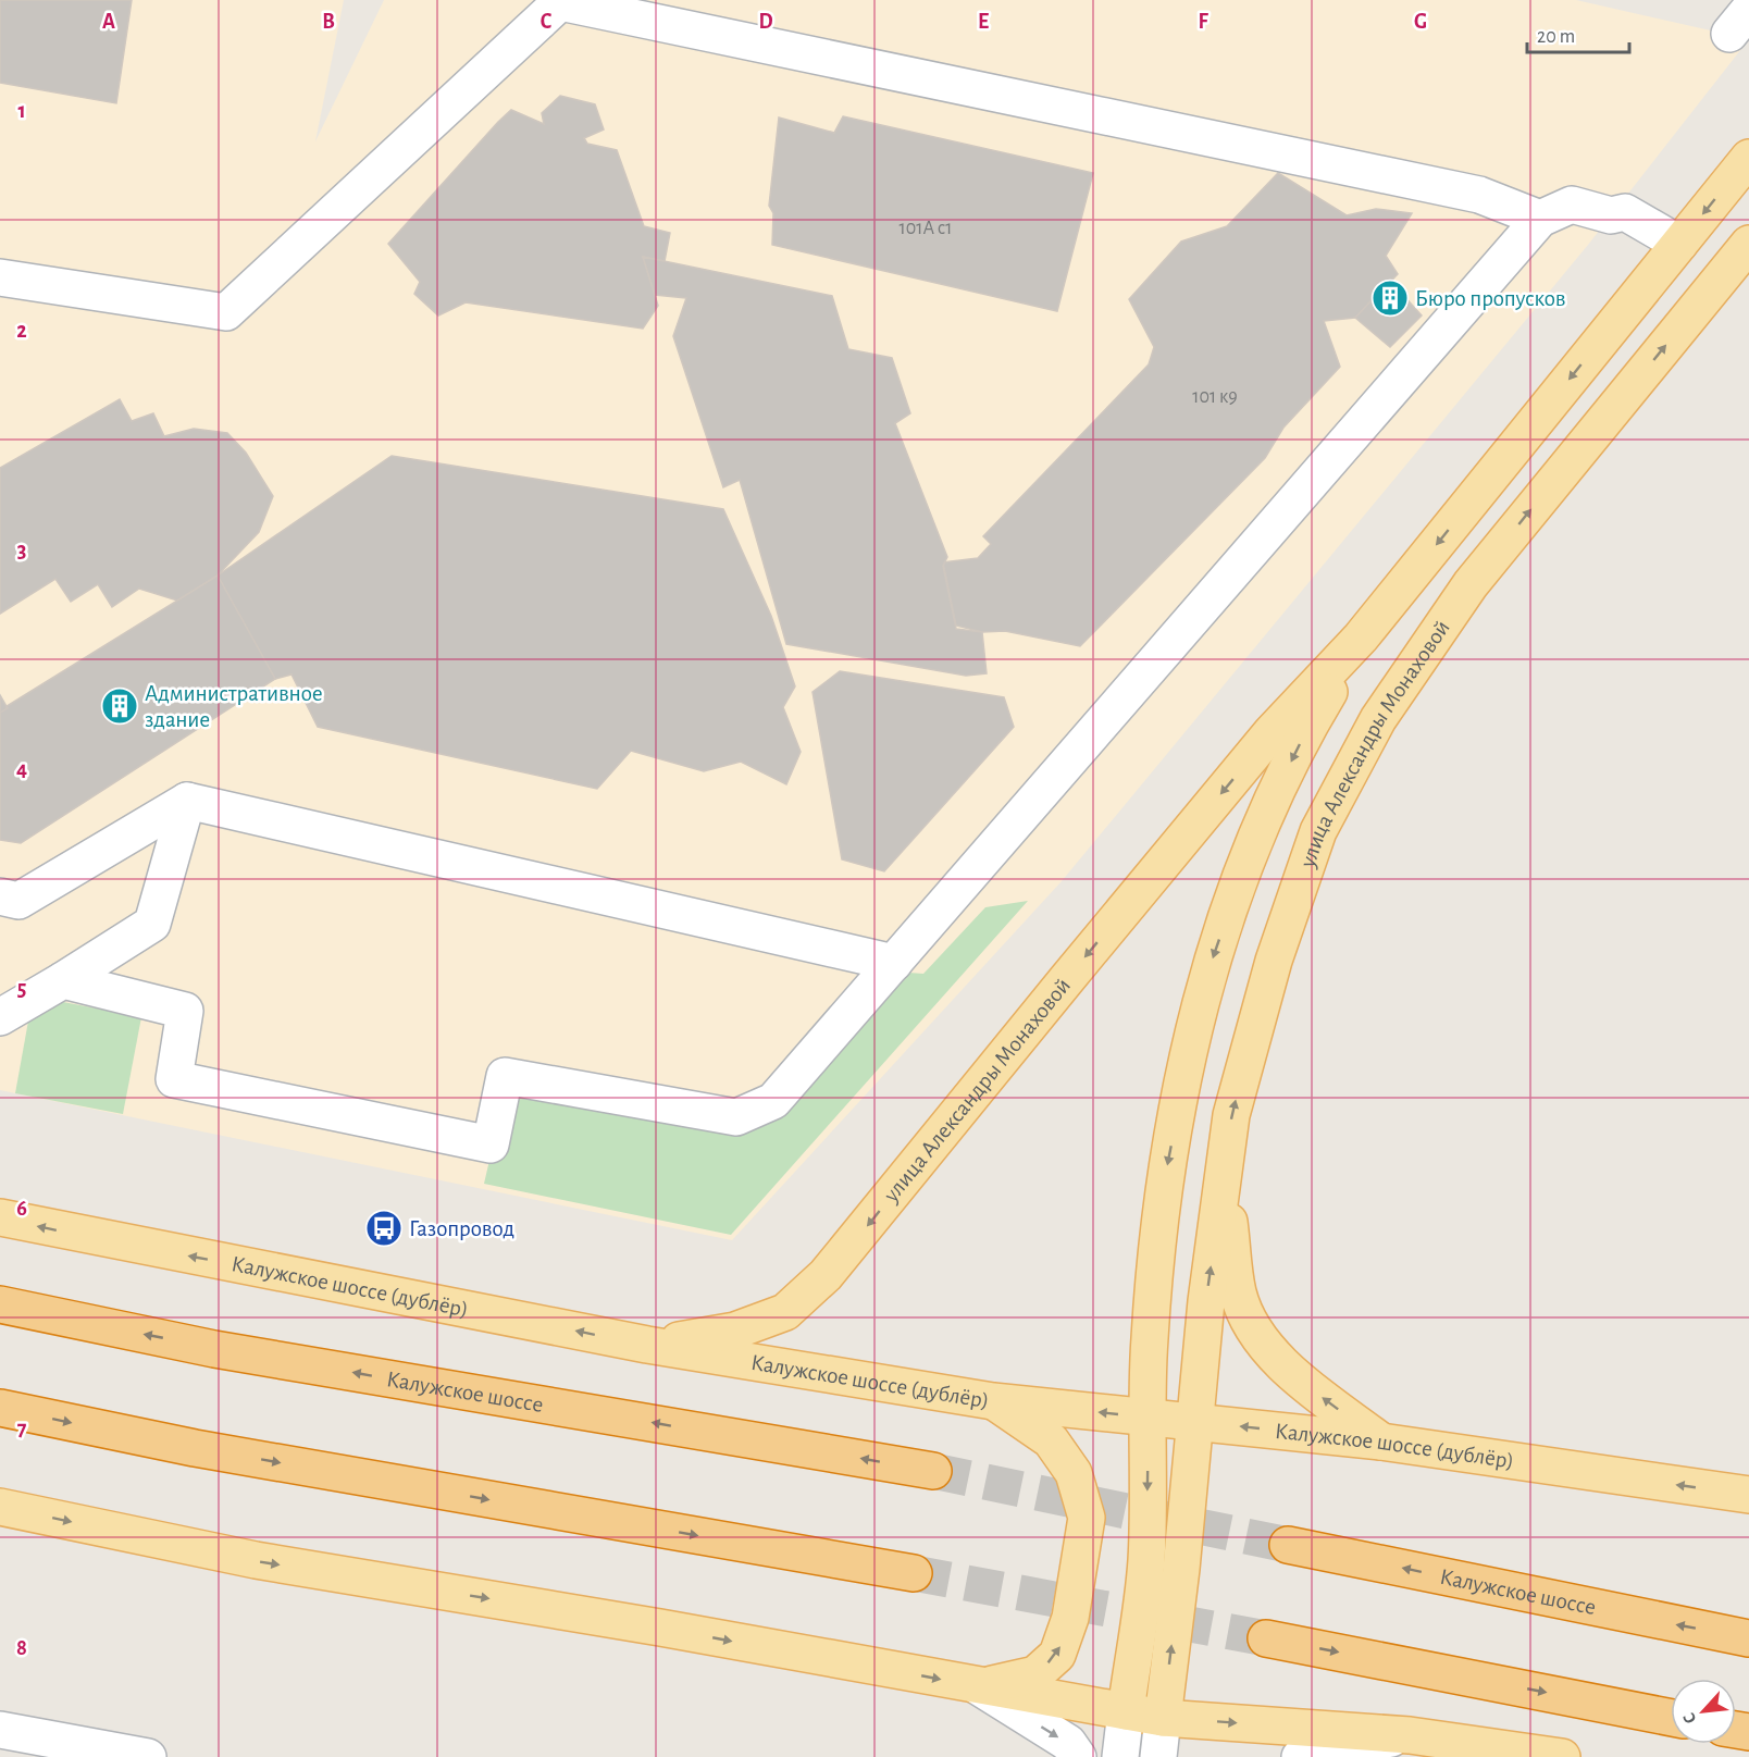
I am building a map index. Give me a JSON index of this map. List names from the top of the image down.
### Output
{
  "streets": {
    "highway": ["Калужское шоссе"],
    "main road": ["улица Александры Монаховой", "Калужское шоссе (дублёр)"]
  },
  "crossings": [
    ["улица Александры Монаховой", "Калужское шоссе (дублёр)"]
  ],
  "places": {
    "building": ["Бюро пропусков", "Административное здание"],
    "bus stop": ["Газопровод"]
  },
  "house_numbers": ["101А с1", "101 к9"],
  "scale_bar": "20 m",
  "north": "bottom left",
  "grid": {
    "columns": [
      "A",
      "B",
      "C",
      "D",
      "E",
      "F",
      "G"
    ],
    "rows": [
      "1",
      "2",
      "3",
      "4",
      "5",
      "6",
      "7",
      "8"
    ]
  }
}
